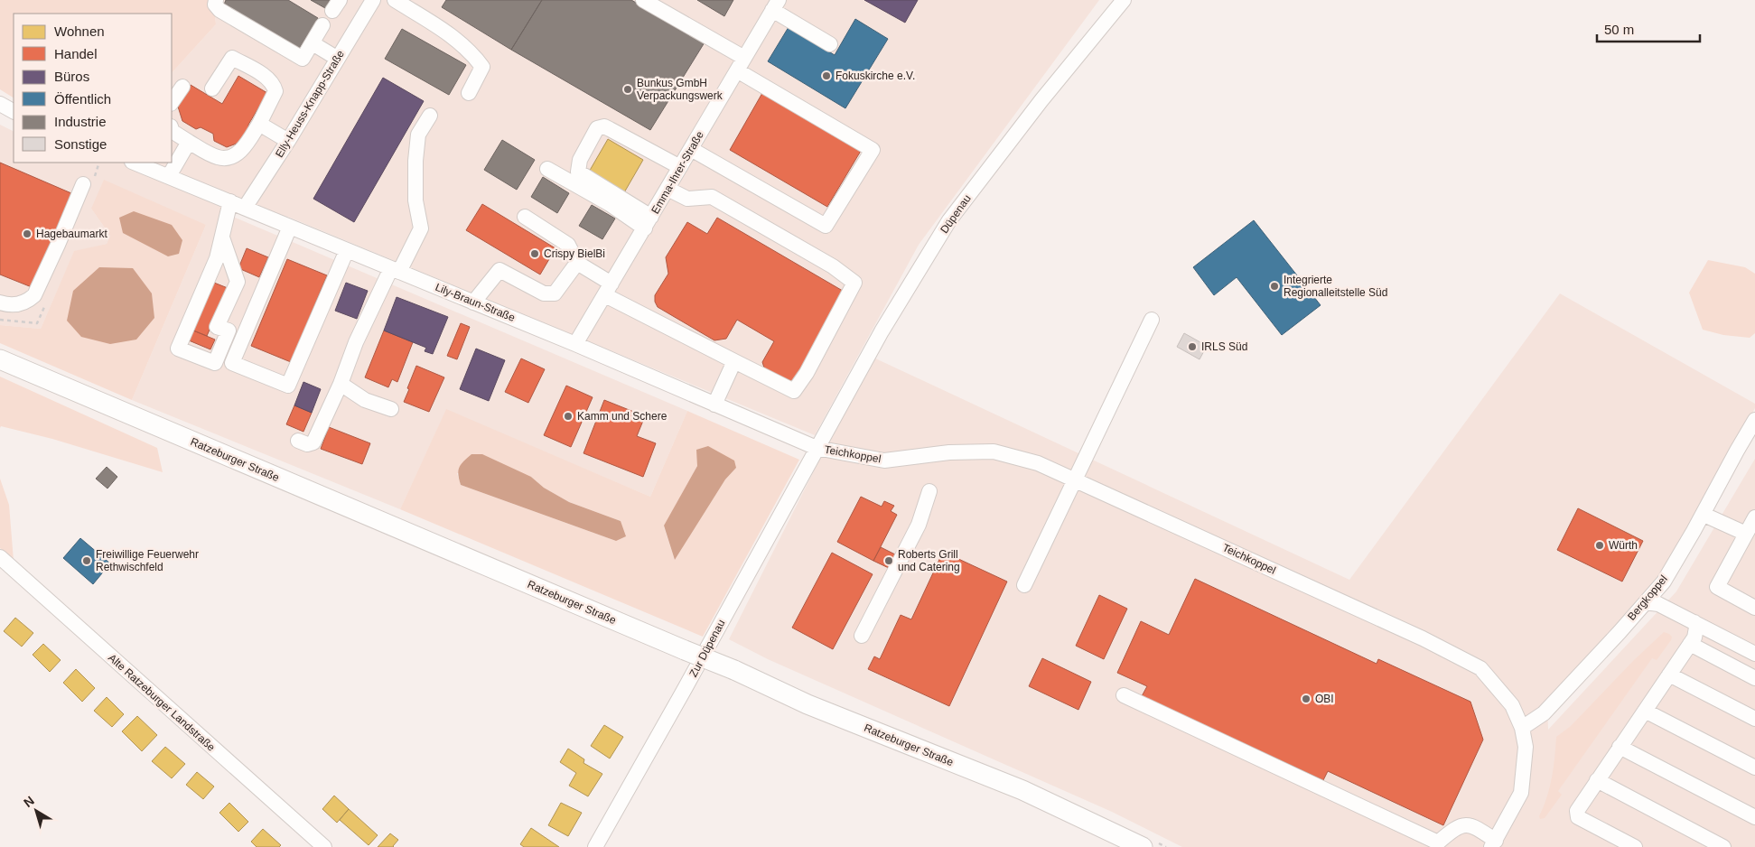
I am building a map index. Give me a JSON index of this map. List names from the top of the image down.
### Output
{
  "streets": {
    "main road": ["Ratzeburger Straße"],
    "street": [
      "Elly-Heuss-Knapp-Straße",
      "Emma-Ihrer-Straße",
      "Düpenau",
      "Lily-Braun-Straße",
      "Teichkoppel",
      "Bergkoppel",
      "Zur Düpenau",
      "Alte Ratzeburger Landstraße"
    ]
  },
  "crossings": [
    ["Elly-Heuss-Knapp-Straße", "Lily-Braun-Straße"],
    ["Emma-Ihrer-Straße", "Lily-Braun-Straße"],
    ["Düpenau", "Lily-Braun-Straße"],
    ["Düpenau", "Teichkoppel"],
    ["Düpenau", "Zur Düpenau"],
    ["Lily-Braun-Straße", "Teichkoppel"],
    ["Lily-Braun-Straße", "Zur Düpenau"],
    ["Teichkoppel", "Bergkoppel"],
    ["Teichkoppel", "Zur Düpenau"]
  ],
  "places": [
    "Fokuskirche e.V.",
    "Bunkus GmbH Verpackungswerk",
    "Hagebaumarkt",
    "Crispy BielBi",
    "Integrierte Regionalleitstelle Süd",
    "IRLS Süd",
    "Kamm und Schere",
    "Würth",
    "Freiwillige Feuerwehr Rethwischfeld",
    "Roberts Grill und Catering",
    "OBI"
  ],
  "legend": [
    "Wohnen",
    "Handel",
    "Büros",
    "Öffentlich",
    "Industrie",
    "Sonstige"
  ],
  "scale_bar": "50 m",
  "north": "top left"
}
